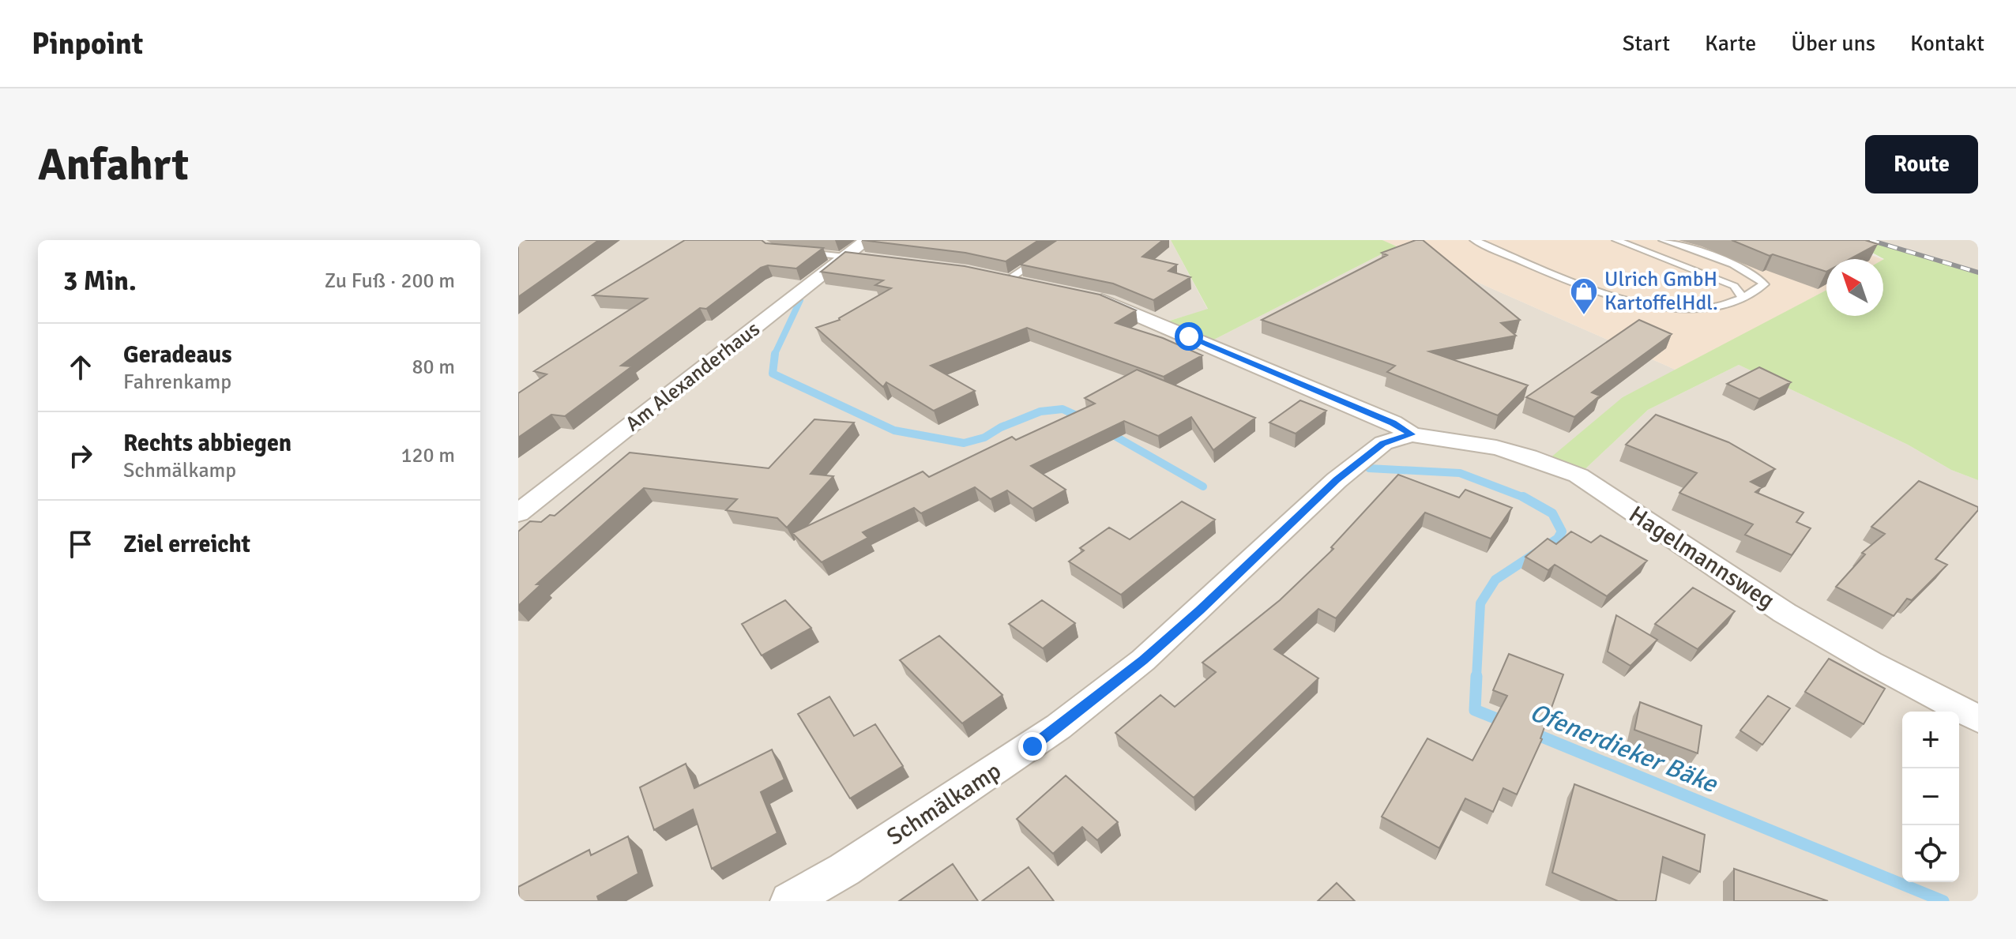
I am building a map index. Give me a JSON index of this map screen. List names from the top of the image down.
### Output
{
  "streets": {
    "street": ["Am Alexanderhaus", "Hagelmannsweg", "Schmälkamp"]
  },
  "crossings": [
    ["Hagelmannsweg", "Schmälkamp"]
  ],
  "water": ["Ofenerdieker Bäke"],
  "places": {
    "shop": ["Ulrich GmbH KartoffelHdl."]
  },
  "north": "top left",
  "page": {
    "header": "Pinpoint",
    "nav": [
      "Start",
      "Karte",
      "Über uns",
      "Kontakt"
    ],
    "buttons": "Route",
    "title": "Anfahrt",
    "heading": ["3 Min.", "Zu Fuß · 200 m"],
    "list": [
      ["Geradeaus", "Fahrenkamp", "80 m"],
      ["Rechts abbiegen", "Schmälkamp", "120 m"],
      "Ziel erreicht"
    ],
    "map_buttons": ["+", "−"]
  }
}
